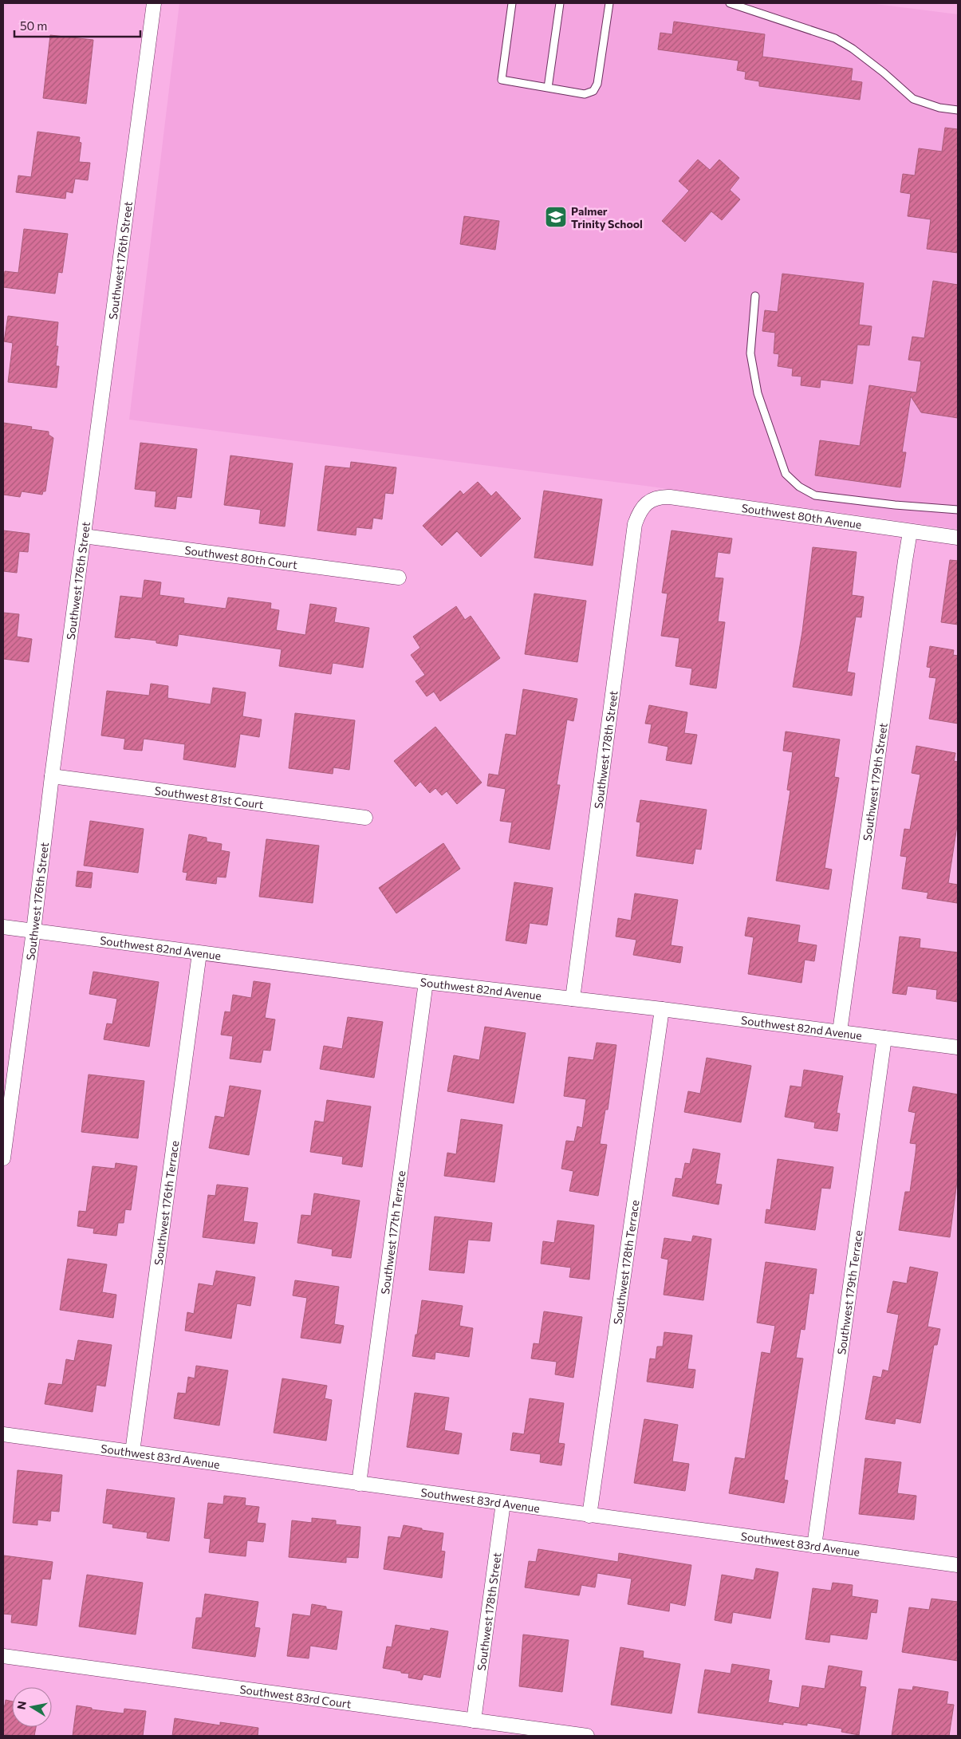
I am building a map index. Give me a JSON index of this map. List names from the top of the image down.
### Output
{
  "streets": {
    "street": [
      "Southwest 176th Street",
      "Southwest 80th Avenue",
      "Southwest 80th Court",
      "Southwest 178th Street",
      "Southwest 179th Street",
      "Southwest 81st Court",
      "Southwest 82nd Avenue",
      "Southwest 176th Terrace",
      "Southwest 177th Terrace",
      "Southwest 178th Terrace",
      "Southwest 179th Terrace",
      "Southwest 83rd Avenue",
      "Southwest 83rd Court"
    ]
  },
  "crossings": [
    ["Southwest 176th Street", "Southwest 80th Court"],
    ["Southwest 176th Street", "Southwest 81st Court"],
    ["Southwest 176th Street", "Southwest 82nd Avenue"],
    ["Southwest 80th Avenue", "Southwest 178th Street"],
    ["Southwest 80th Avenue", "Southwest 179th Street"],
    ["Southwest 178th Street", "Southwest 82nd Avenue"],
    ["Southwest 178th Street", "Southwest 83rd Avenue"],
    ["Southwest 178th Street", "Southwest 83rd Court"],
    ["Southwest 179th Street", "Southwest 82nd Avenue"],
    ["Southwest 82nd Avenue", "Southwest 176th Terrace"],
    ["Southwest 82nd Avenue", "Southwest 177th Terrace"],
    ["Southwest 82nd Avenue", "Southwest 178th Terrace"],
    ["Southwest 82nd Avenue", "Southwest 179th Terrace"],
    ["Southwest 176th Terrace", "Southwest 83rd Avenue"],
    ["Southwest 177th Terrace", "Southwest 83rd Avenue"],
    ["Southwest 178th Terrace", "Southwest 83rd Avenue"],
    ["Southwest 179th Terrace", "Southwest 83rd Avenue"]
  ],
  "places": {
    "school or university": ["Palmer Trinity School"]
  },
  "scale_bar": "50 m",
  "north": "left"
}
